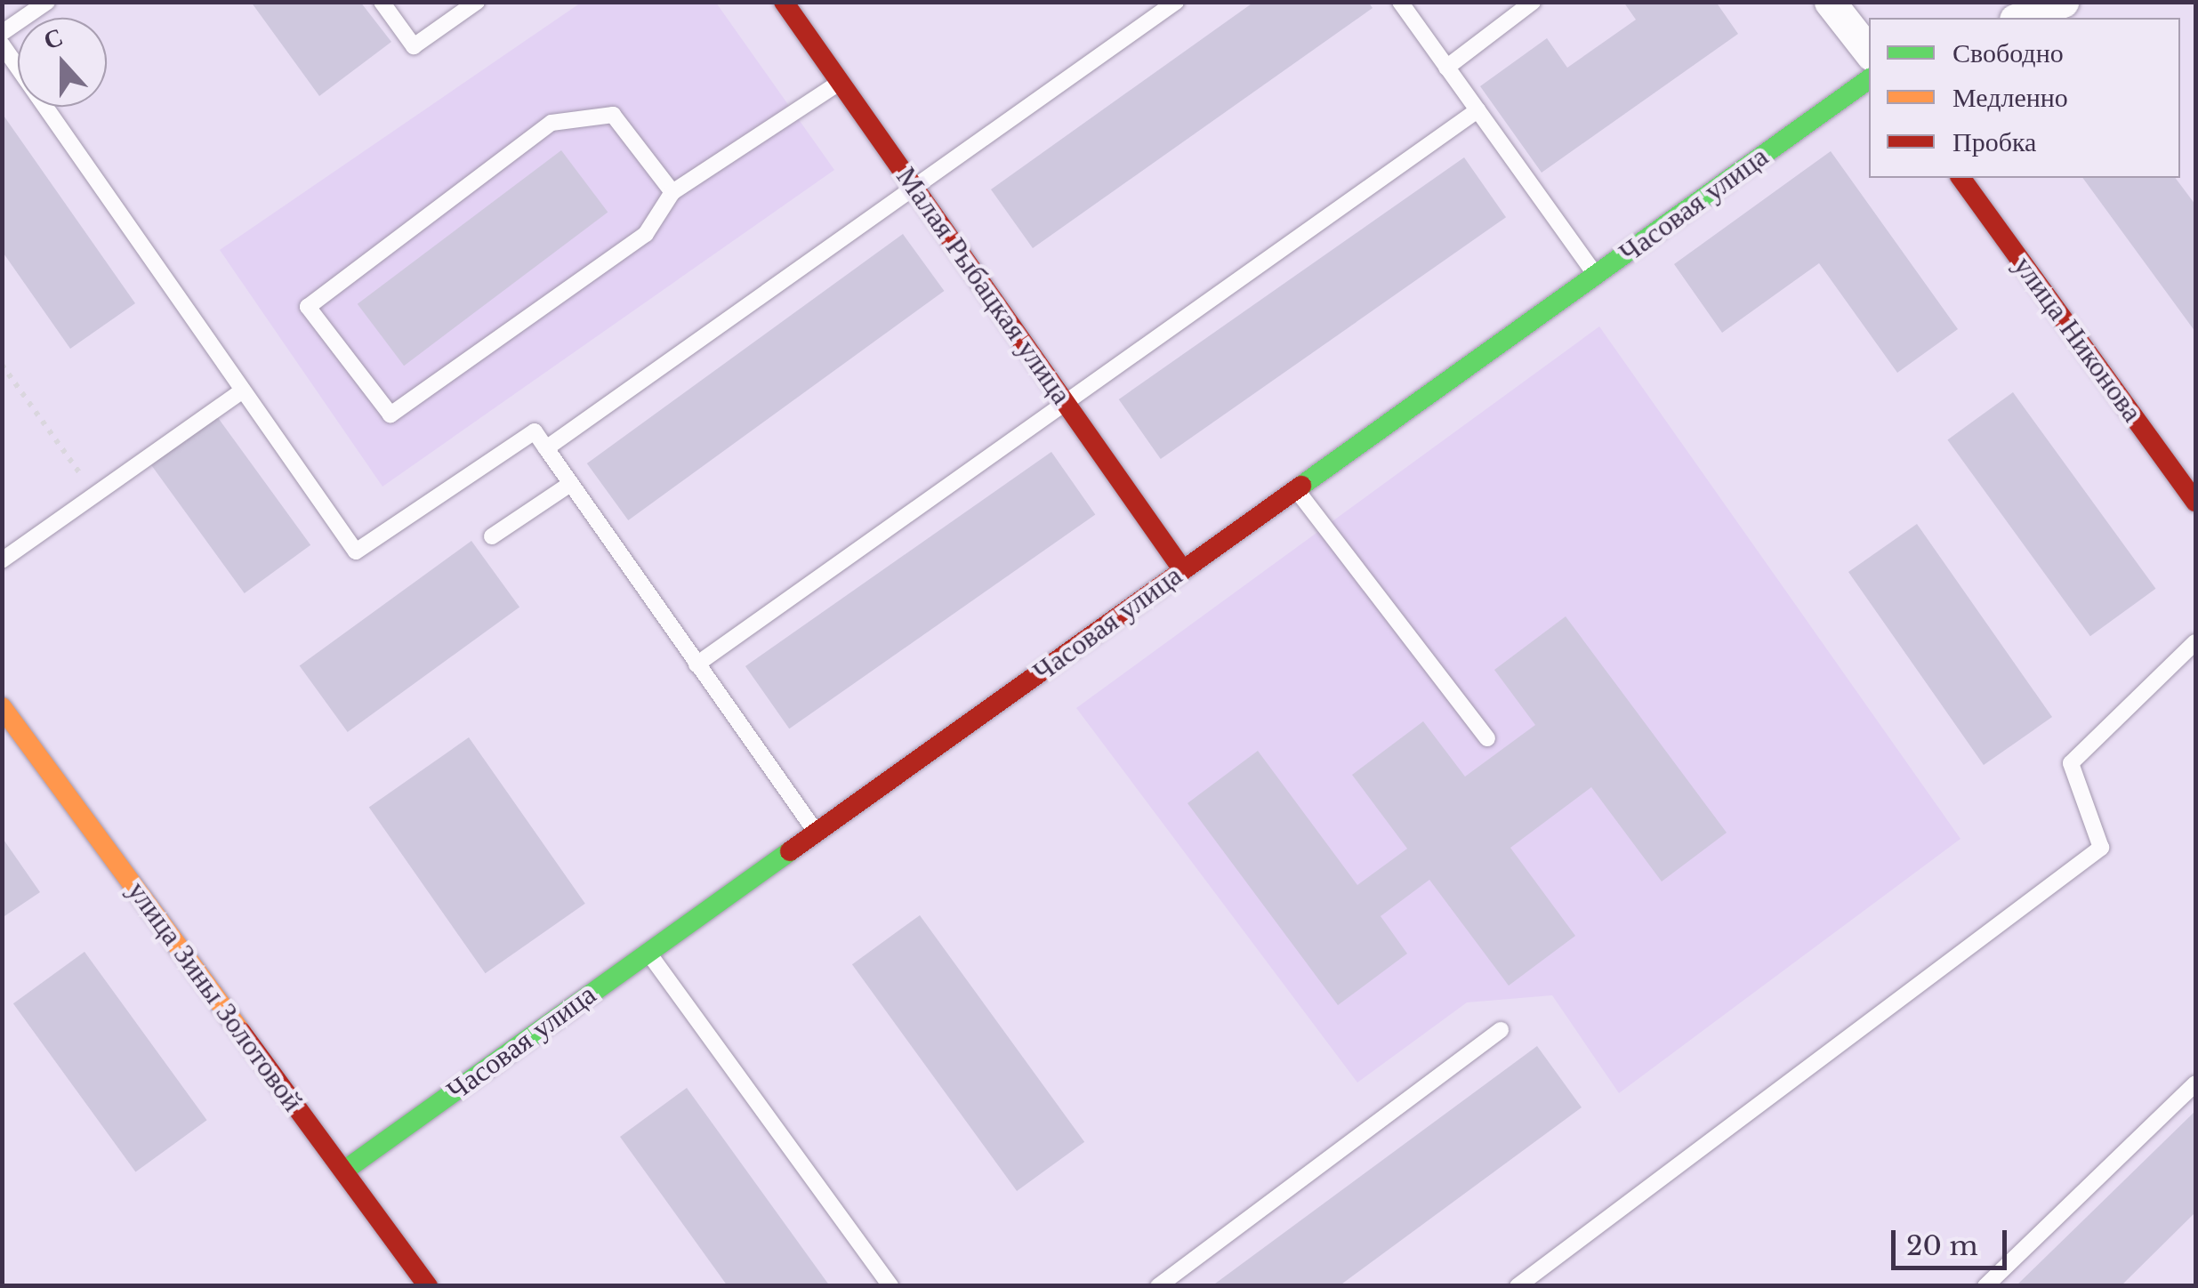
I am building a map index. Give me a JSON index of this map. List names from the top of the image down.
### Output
{
  "streets": {
    "street": [
      "Часовая улица",
      "Малая Рыбацкая улица",
      "улица Никонова",
      "улица Зины Золотовой"
    ]
  },
  "crossings": [
    ["Часовая улица", "Малая Рыбацкая улица"],
    ["Часовая улица", "улица Зины Золотовой"]
  ],
  "legend": ["Свободно", "Медленно", "Пробка"],
  "scale_bar": "20 m",
  "north": "top"
}
